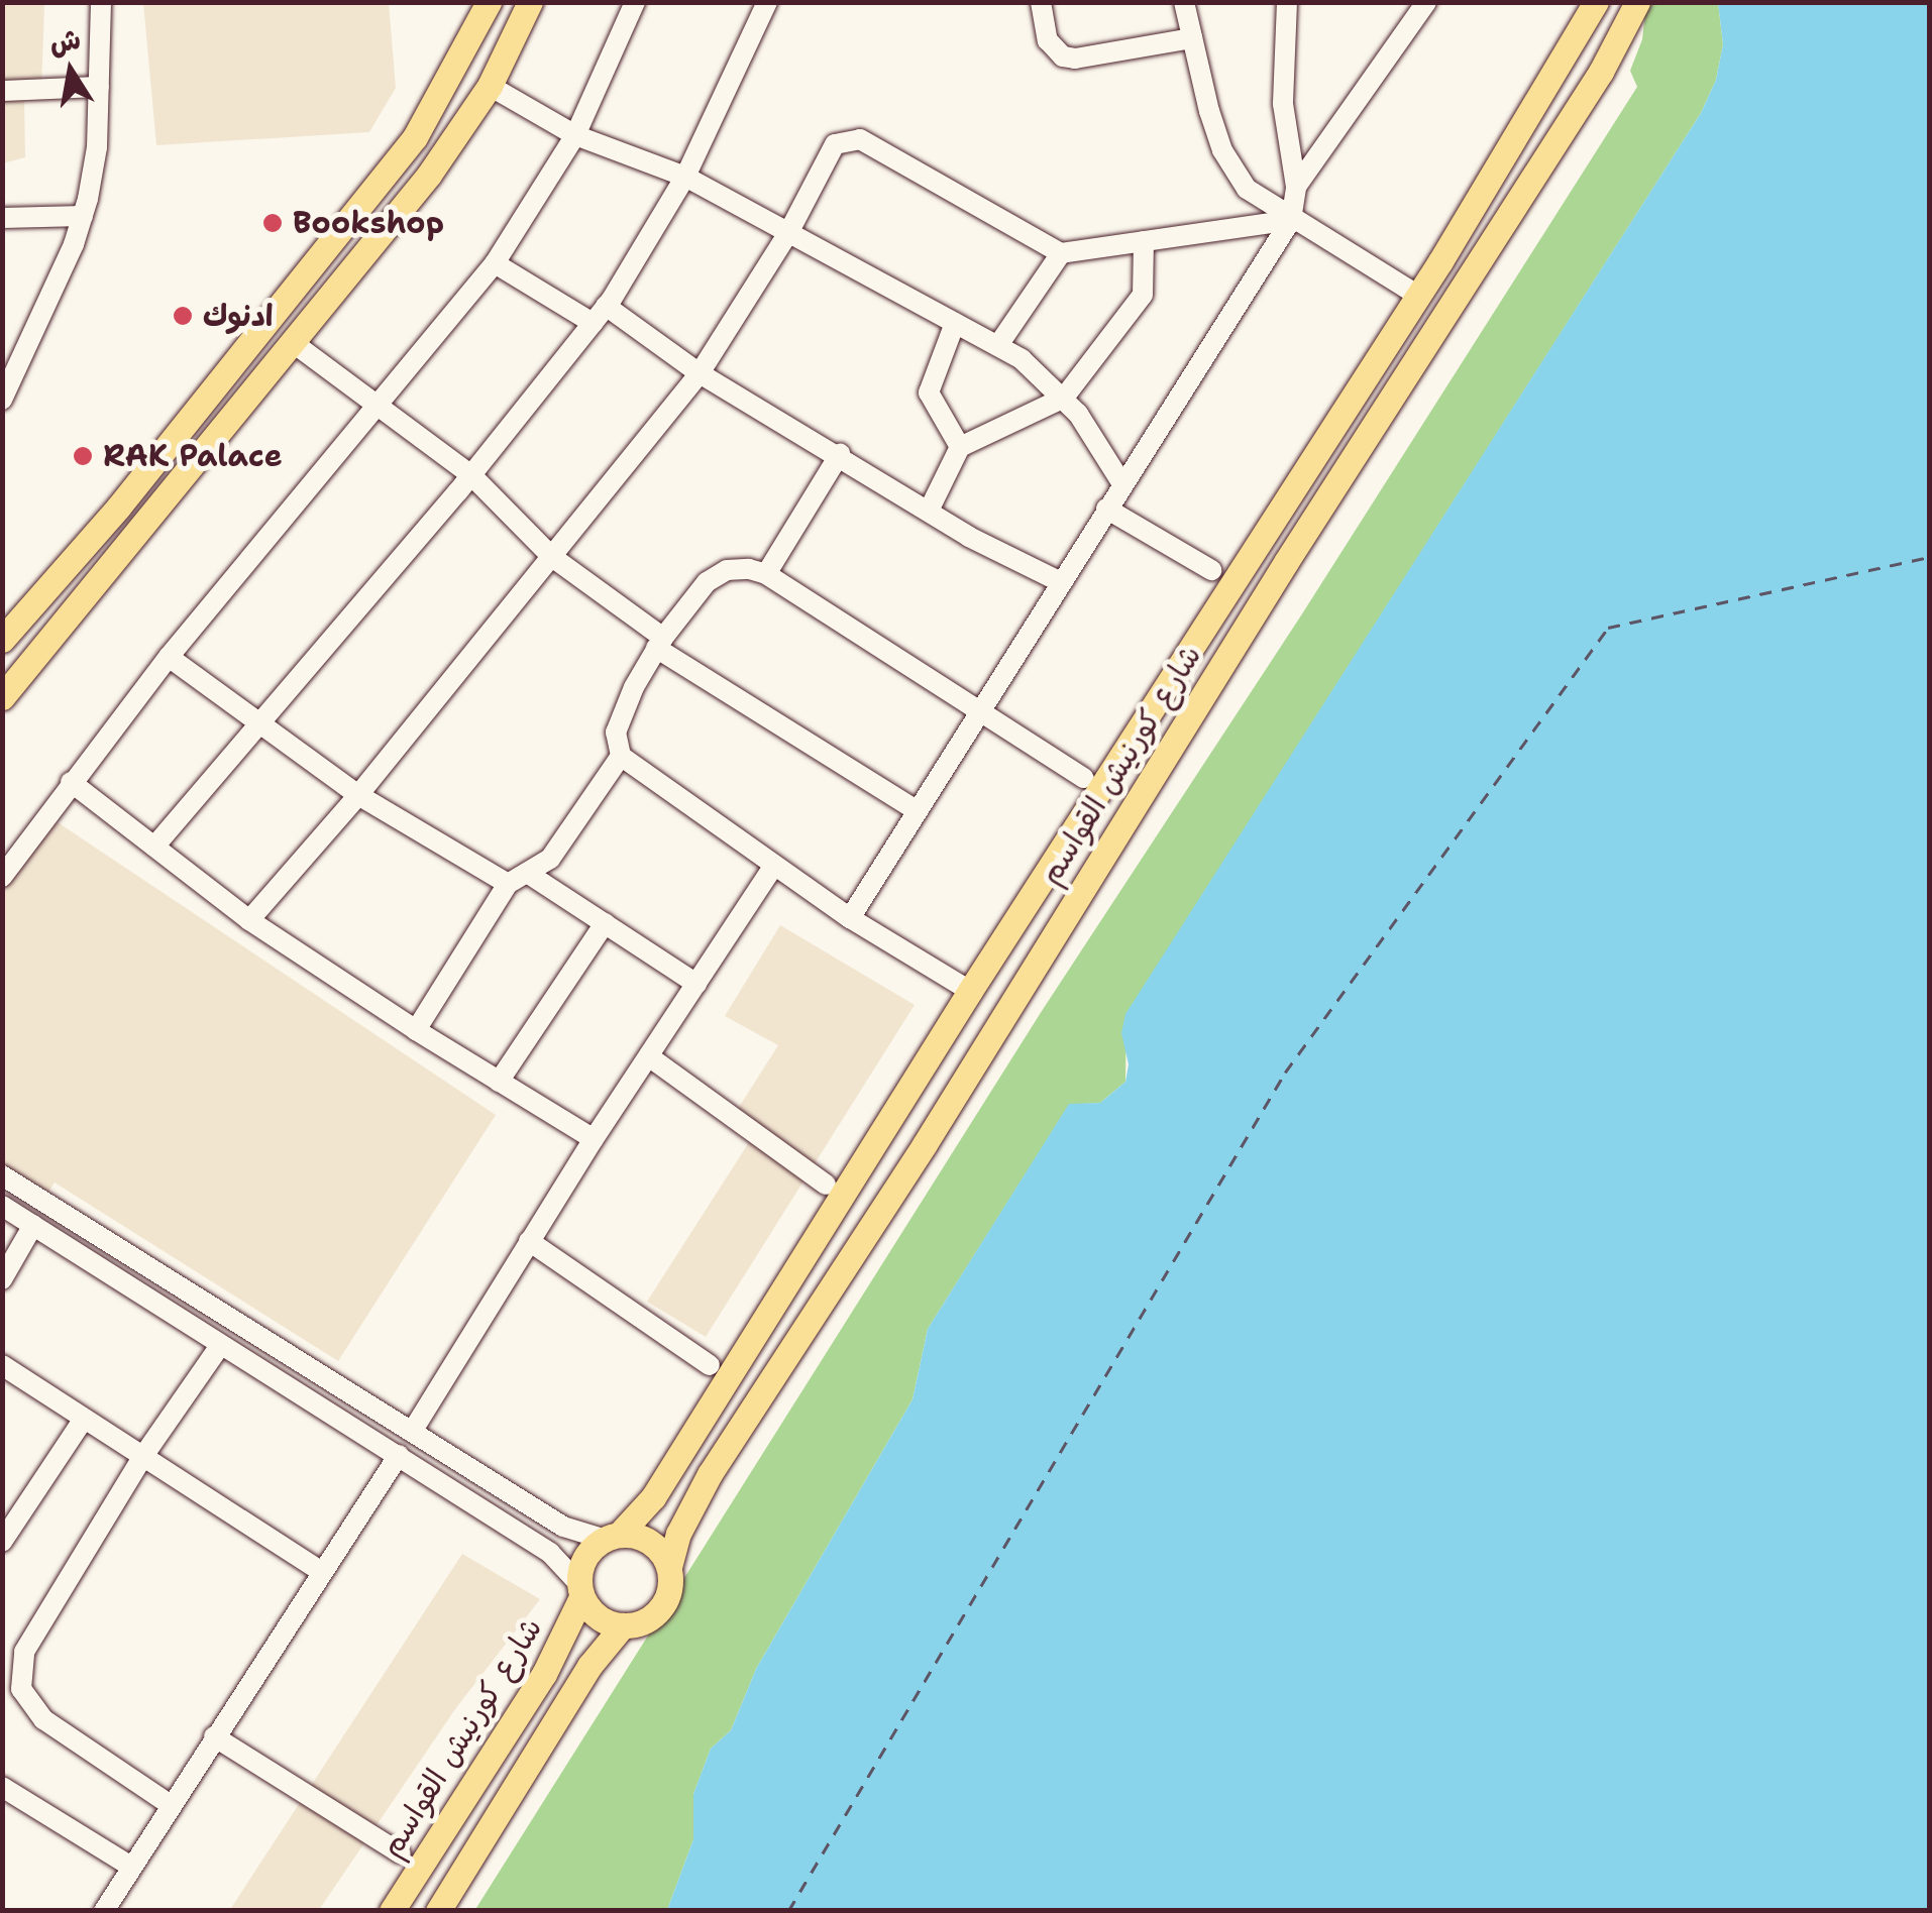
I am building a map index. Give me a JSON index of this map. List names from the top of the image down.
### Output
{
  "streets": {
    "main road": ["شارع كورنيش القواسم"]
  },
  "places": ["Bookshop", "ادنوك", "RAK Palace"],
  "north": "top"
}
